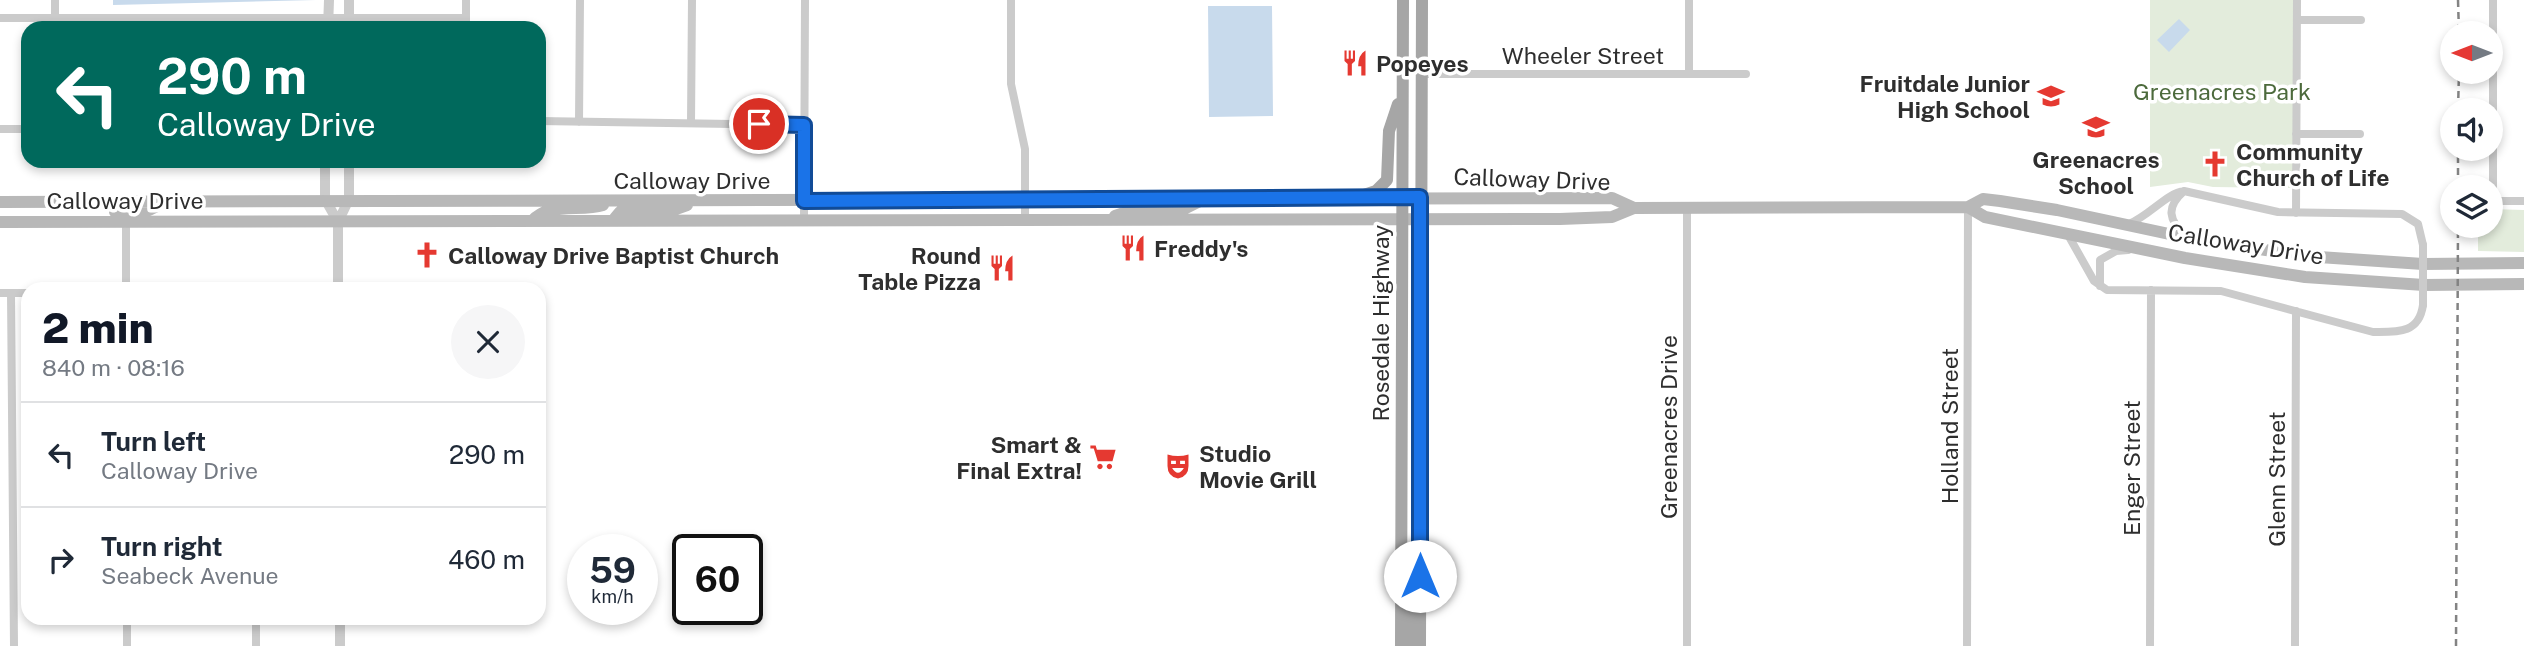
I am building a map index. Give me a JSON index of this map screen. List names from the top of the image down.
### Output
{
  "streets": {
    "main road": ["Calloway Drive", "Rosedale Highway"],
    "street": [
      "Wheeler Street",
      "Holland Street",
      "Greenacres Drive",
      "Enger Street",
      "Glenn Street"
    ]
  },
  "crossings": [
    ["Wheeler Street", "Rosedale Highway"],
    ["Calloway Drive", "Rosedale Highway"],
    ["Calloway Drive", "Holland Street"],
    ["Calloway Drive", "Greenacres Drive"]
  ],
  "parks": ["Greenacres Park"],
  "places": {
    "restaurant": ["Popeyes", "Freddy's", "Round Table Pizza"],
    "school or university": ["Fruitdale Junior High School", "Greenacres School"],
    "church": ["Community Church of Life", "Calloway Drive Baptist Church"],
    "supermarket": ["Smart & Final Extra!"],
    "theatre": ["Studio Movie Grill"]
  },
  "north": "left",
  "page": {
    "turn": ["290 m", "Calloway Drive"],
    "heading": ["2 min", "840 m · 08:16"],
    "list": [
      {
        "name": "Turn left",
        "note": "Calloway Drive",
        "value": "290 m"
      },
      {
        "name": "Turn right",
        "note": "Seabeck Avenue",
        "value": "460 m"
      }
    ],
    "speed": "59 km/h",
    "limit": "60"
  }
}
